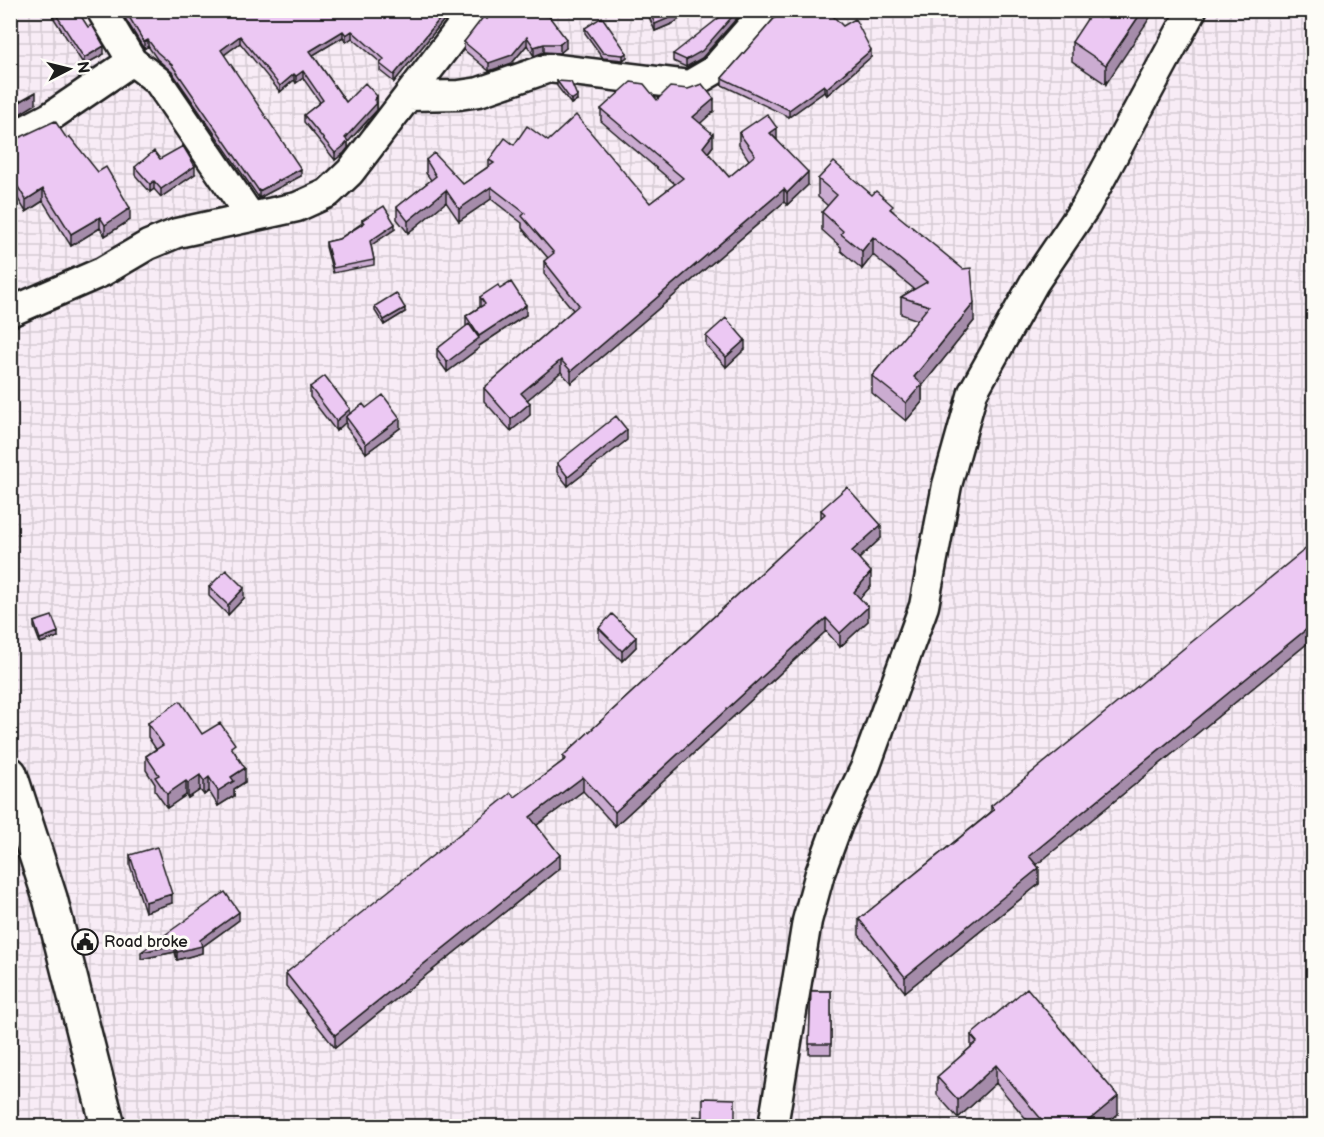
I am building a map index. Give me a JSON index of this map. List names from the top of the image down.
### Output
{
  "places": {
    "public building": ["Road broke"]
  },
  "north": "right"
}
